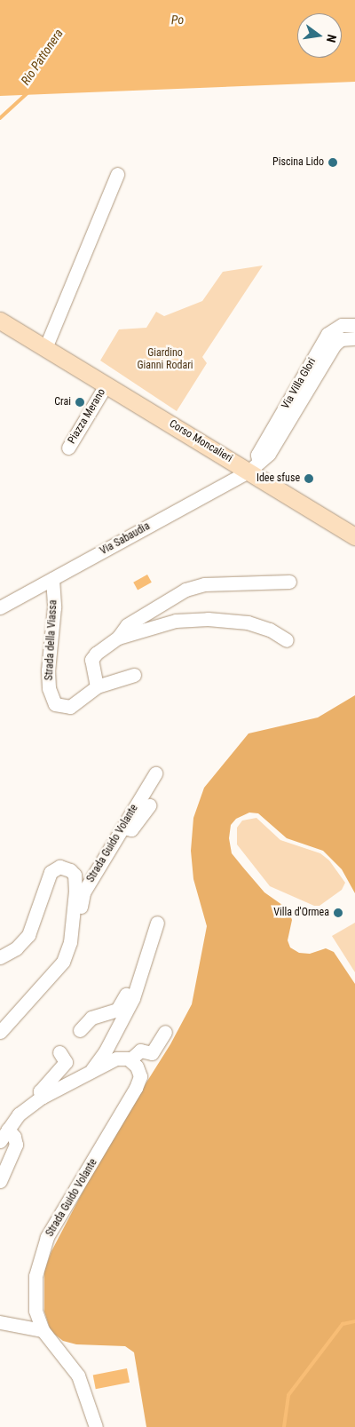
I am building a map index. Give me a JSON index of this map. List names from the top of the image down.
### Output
{
  "streets": {
    "main road": ["Corso Moncalieri"],
    "street": [
      "Via Villa Glori",
      "Piazza Merano",
      "Via Sabaudia",
      "Strada della Viassa",
      "Strada Guido Volante"
    ]
  },
  "crossings": [
    ["Via Villa Glori", "Corso Moncalieri"],
    ["Via Villa Glori", "Via Sabaudia"],
    ["Piazza Merano", "Corso Moncalieri"],
    ["Corso Moncalieri", "Via Sabaudia"],
    ["Via Sabaudia", "Strada della Viassa"]
  ],
  "water": ["Po", "Rio Pattonera"],
  "parks": ["Giardino Gianni Rodari"],
  "places": [
    "Piscina Lido",
    "Crai",
    "Idee sfuse",
    "Villa d'Ormea"
  ],
  "north": "right"
}
